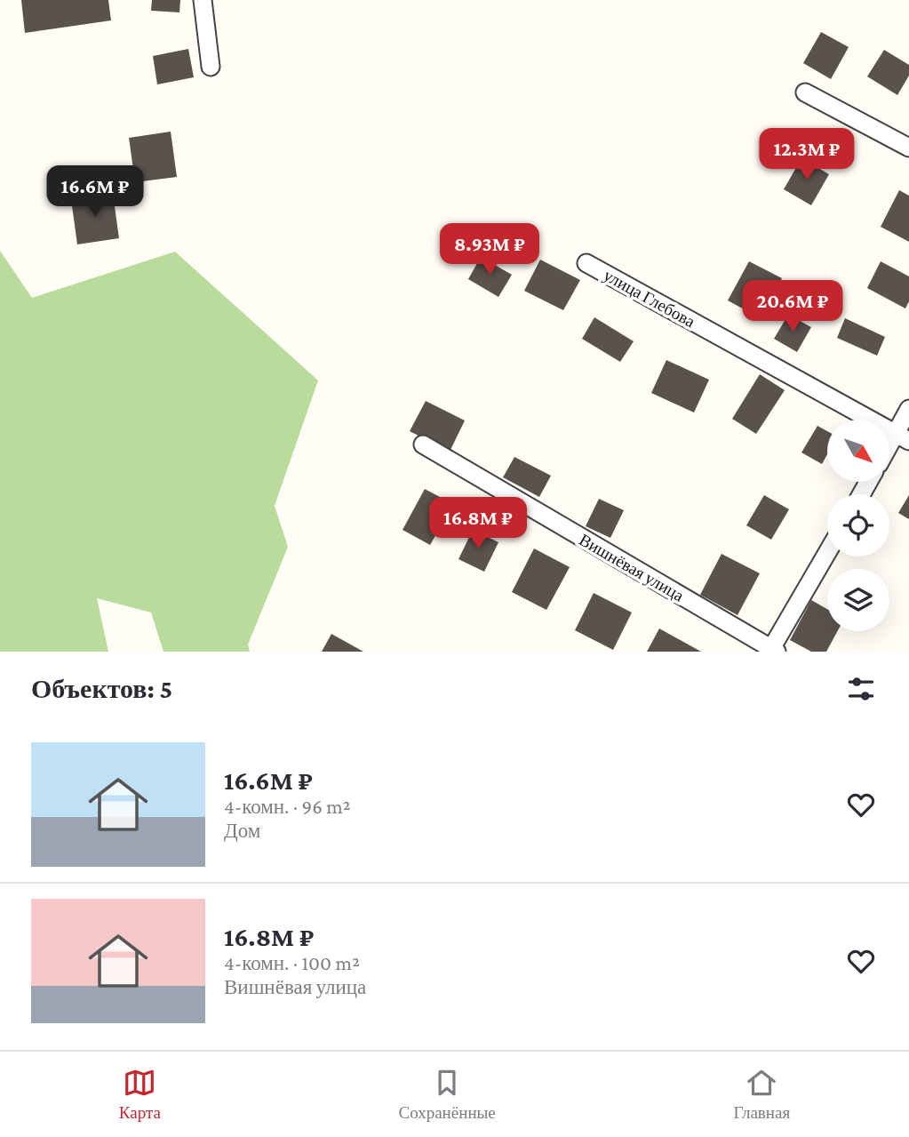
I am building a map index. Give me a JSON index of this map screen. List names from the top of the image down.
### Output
{
  "streets": {
    "street": ["улица Глебова", "Вишнёвая улица"]
  },
  "north": "bottom right",
  "page": {
    "price": [
      "12.3M ₽",
      "16.6M ₽",
      "8.93M ₽",
      "20.6M ₽",
      "16.8M ₽"
    ],
    "heading": "Объектов: 5",
    "list": [
      {
        "name": "16.6M ₽",
        "note": "4-комн. · 96 m² · Дом"
      },
      {
        "name": "16.8M ₽",
        "note": "4-комн. · 100 m² · Вишнёвая улица"
      }
    ],
    "tabs": ["Карта", "Сохранённые", "Главная"]
  }
}
